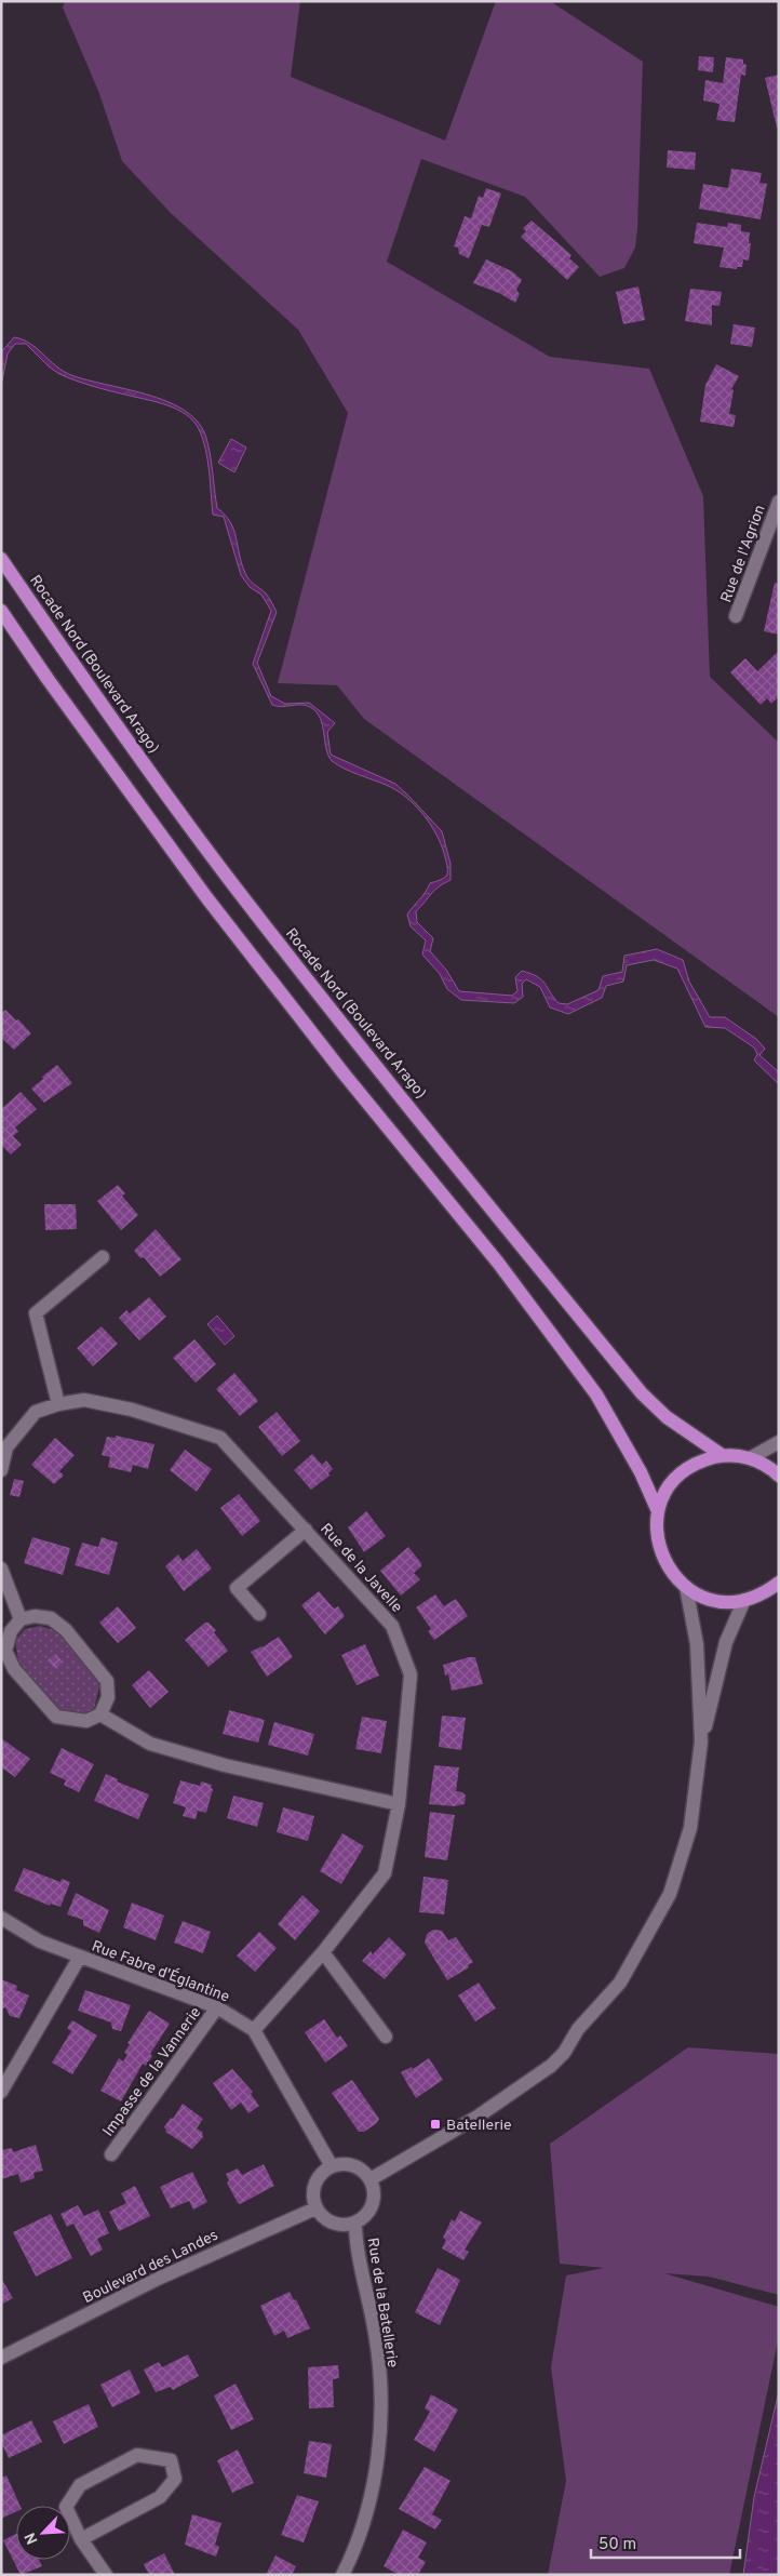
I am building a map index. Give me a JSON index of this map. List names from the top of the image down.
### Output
{
  "streets": {
    "main road": ["Rocade Nord (Boulevard Arago)"],
    "street": [
      "Rue de l'Agrion",
      "Rue de la Javelle",
      "Rue Fabre d'Églantine",
      "Impasse de la Vannerie",
      "Boulevard des Landes",
      "Rue de la Batellerie"
    ]
  },
  "crossings": [
    ["Rue de la Javelle", "Rue Fabre d'Églantine"],
    ["Rue Fabre d'Églantine", "Impasse de la Vannerie"],
    ["Rue Fabre d'Églantine", "Boulevard des Landes"],
    ["Rue Fabre d'Églantine", "Rue de la Batellerie"],
    ["Boulevard des Landes", "Rue de la Batellerie"]
  ],
  "places": {
    "transit": ["Batellerie"]
  },
  "scale_bar": "50 m",
  "north": "bottom left"
}
